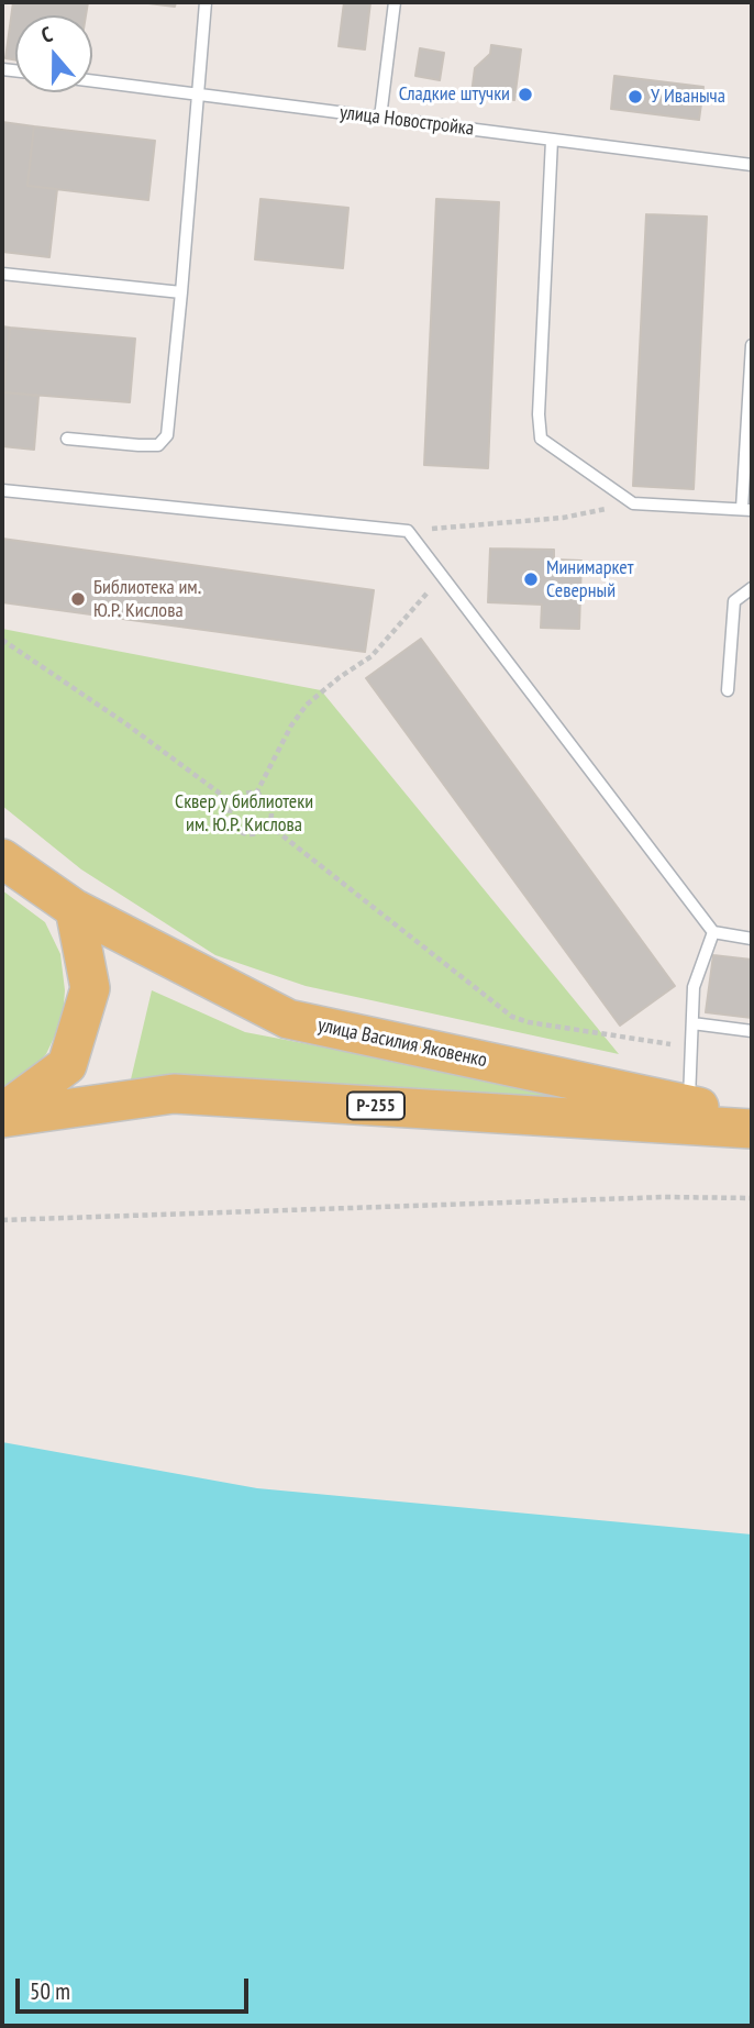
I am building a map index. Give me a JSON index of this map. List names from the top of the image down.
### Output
{
  "streets": {
    "main road": ["улица Василия Яковенко", "Р-255"],
    "lane": ["улица Новостройка"]
  },
  "parks": ["Сквер у библиотеки им. Ю.Р. Кислова"],
  "places": [
    "Сладкие штучки",
    "У Иваныча",
    "Минимаркет Северный",
    "Библиотека им. Ю.Р. Кислова"
  ],
  "scale_bar": "50 m",
  "north": "top"
}
